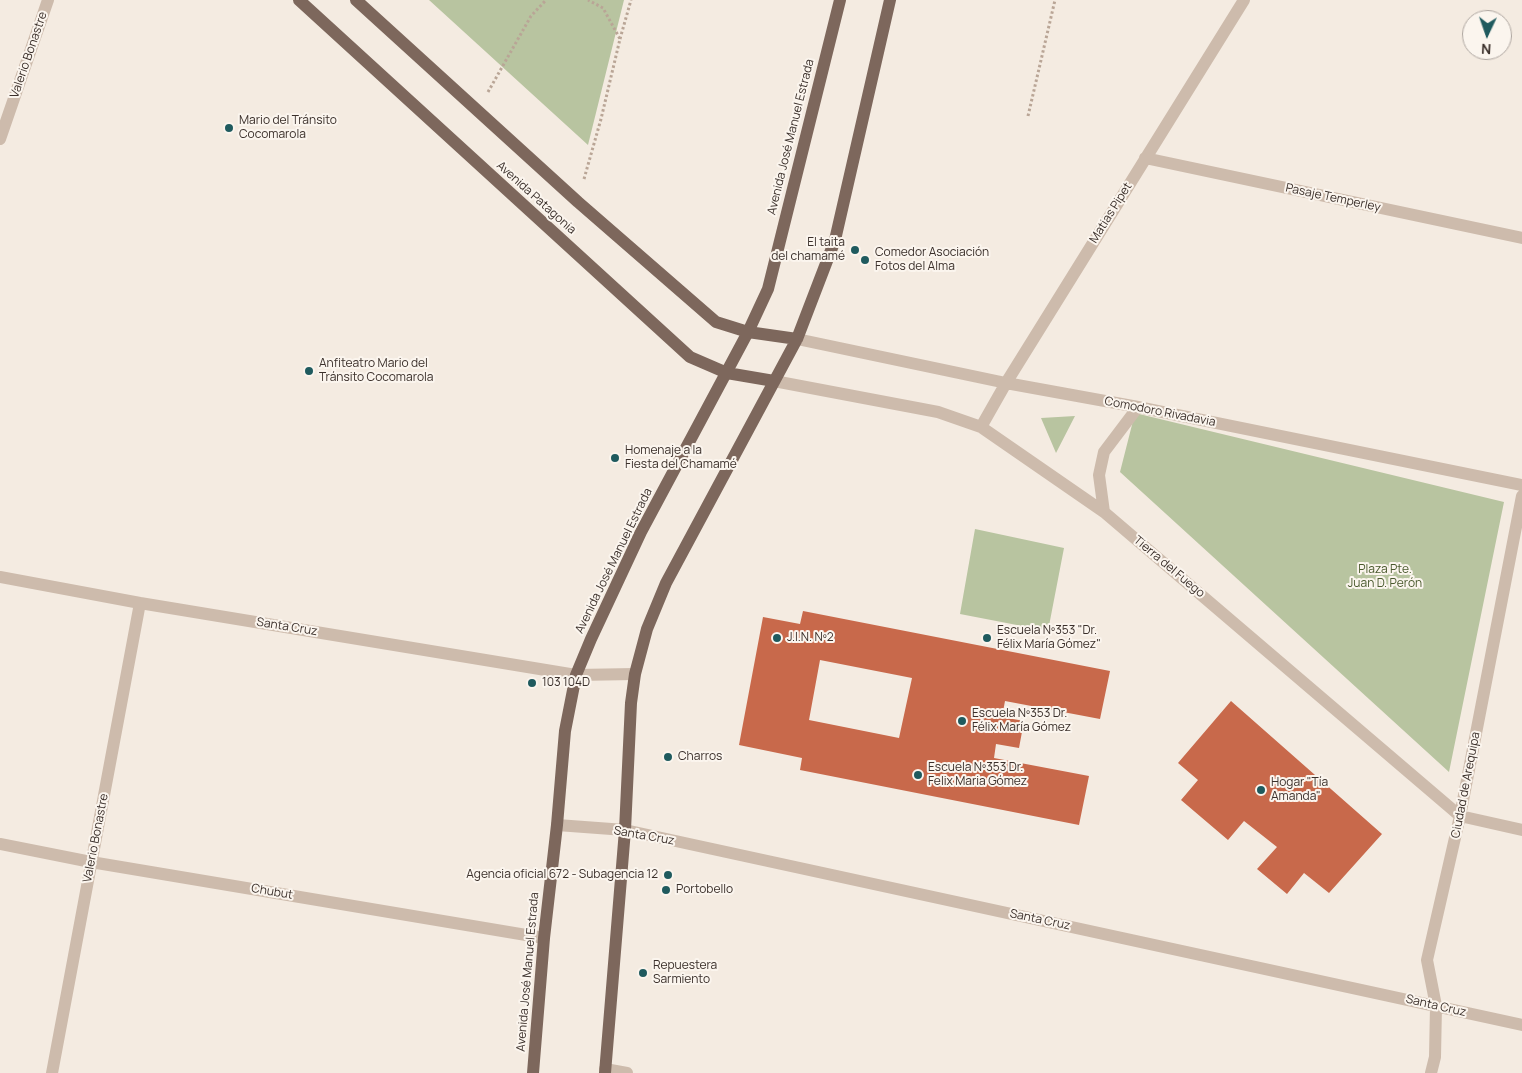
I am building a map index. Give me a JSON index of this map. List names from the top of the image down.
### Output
{
  "streets": {
    "main road": ["Avenida José Manuel Estrada", "Avenida Patagonia"],
    "street": [
      "Valerio Bonastre",
      "Pasaje Temperley",
      "Matias Pipet",
      "Comodoro Rivadavia",
      "Tierra del Fuego",
      "Santa Cruz",
      "Ciudad de Arequipa",
      "Chubut"
    ]
  },
  "crossings": [
    ["Valerio Bonastre", "Santa Cruz"],
    ["Valerio Bonastre", "Chubut"],
    ["Avenida José Manuel Estrada", "Avenida Patagonia"],
    ["Avenida José Manuel Estrada", "Santa Cruz"],
    ["Avenida José Manuel Estrada", "Chubut"],
    ["Avenida Patagonia", "Comodoro Rivadavia"],
    ["Avenida Patagonia", "Tierra del Fuego"],
    ["Pasaje Temperley", "Matias Pipet"],
    ["Matias Pipet", "Comodoro Rivadavia"],
    ["Matias Pipet", "Tierra del Fuego"],
    ["Tierra del Fuego", "Ciudad de Arequipa"],
    ["Santa Cruz", "Ciudad de Arequipa"]
  ],
  "parks": ["Plaza Pte. Juan D. Perón"],
  "places": [
    "Mario del Tránsito Cocomarola",
    "El taita del chamamé",
    "Comedor Asociación Fotos del Alma",
    "Anfiteatro Mario del Tránsito Cocomarola",
    "Homenaje a la Fiesta del Chamamé",
    "J.I.N. Nº2",
    "Escuela Nº353 \"Dr. Félix María Gómez\"",
    "103 104D",
    "Escuela Nº353 Dr. Félix María Gómez",
    "Charros",
    "Escuela Nº353 Dr. Felix Maria Gómez",
    "Hogar \"Tía Amanda\"",
    "Agencia oficial 672 - Subagencia 12",
    "Portobello",
    "Repuestera Sarmiento"
  ],
  "north": "bottom"
}
